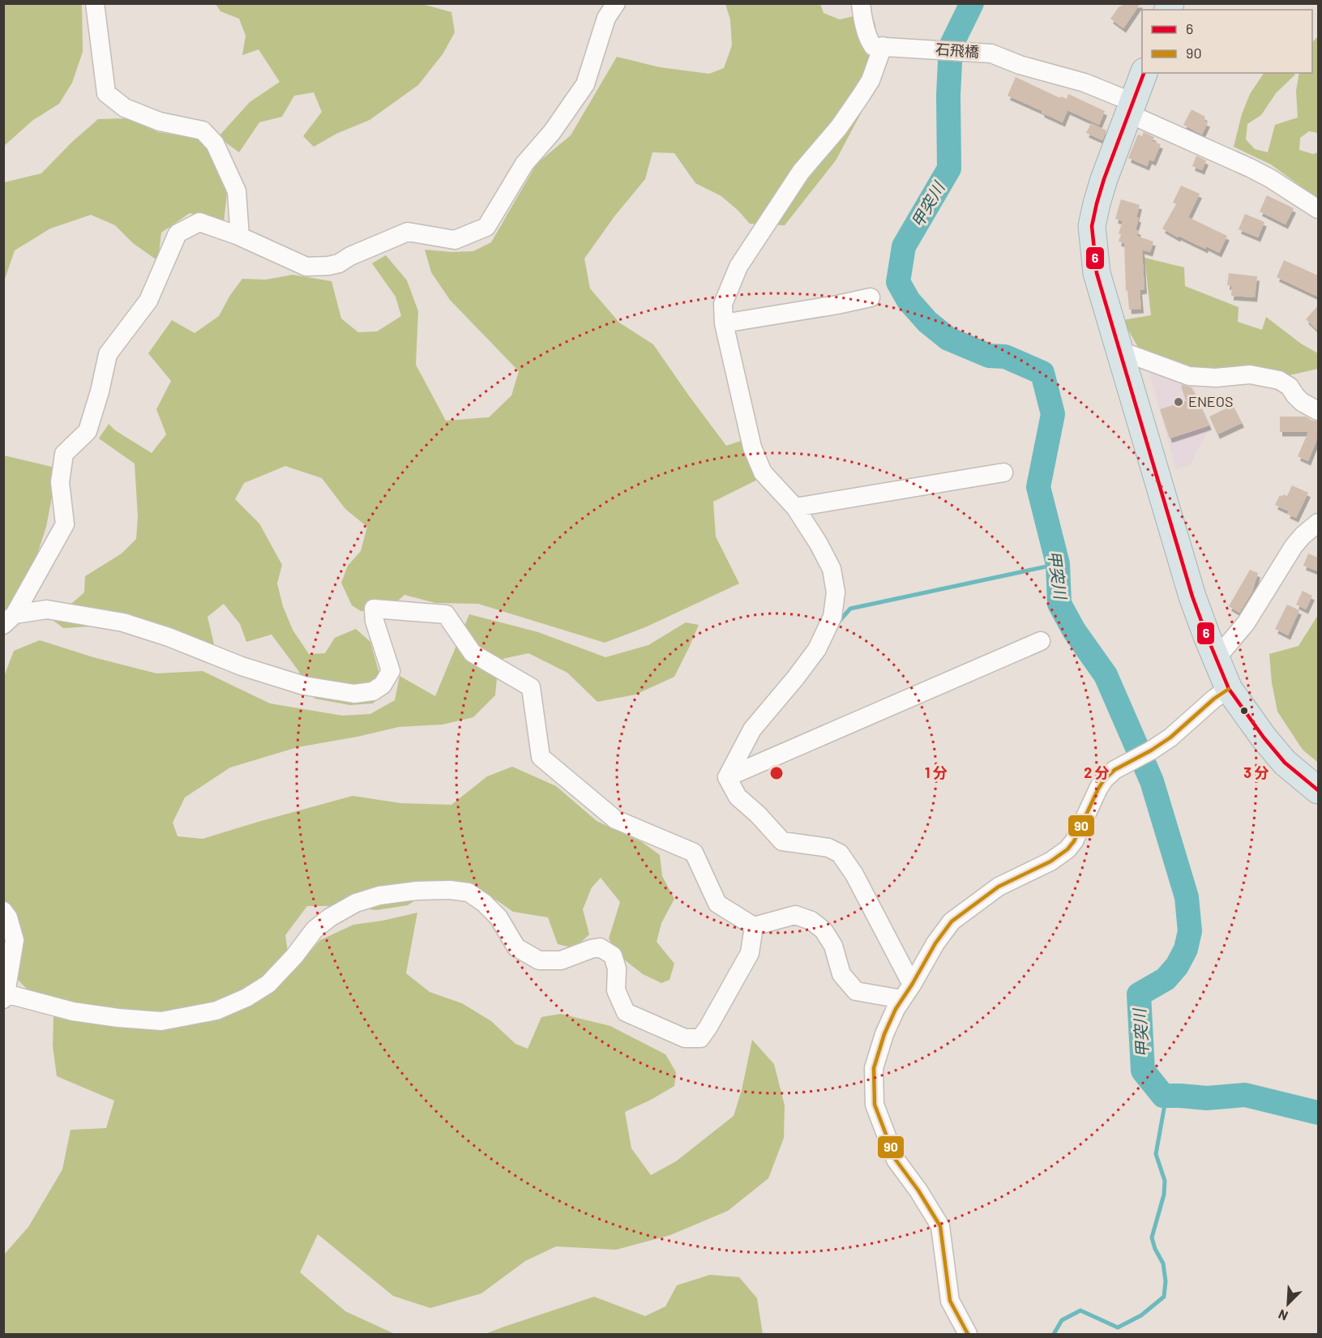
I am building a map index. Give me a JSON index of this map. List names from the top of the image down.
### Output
{
  "streets": {
    "street": ["石飛橋"]
  },
  "water": ["甲突川"],
  "places": ["ENEOS"],
  "lines": ["transit line 6", "transit line 90"],
  "legend": ["6", "90"],
  "north": "bottom left",
  "rings": ["1 分", "2 分", "3 分"]
}
